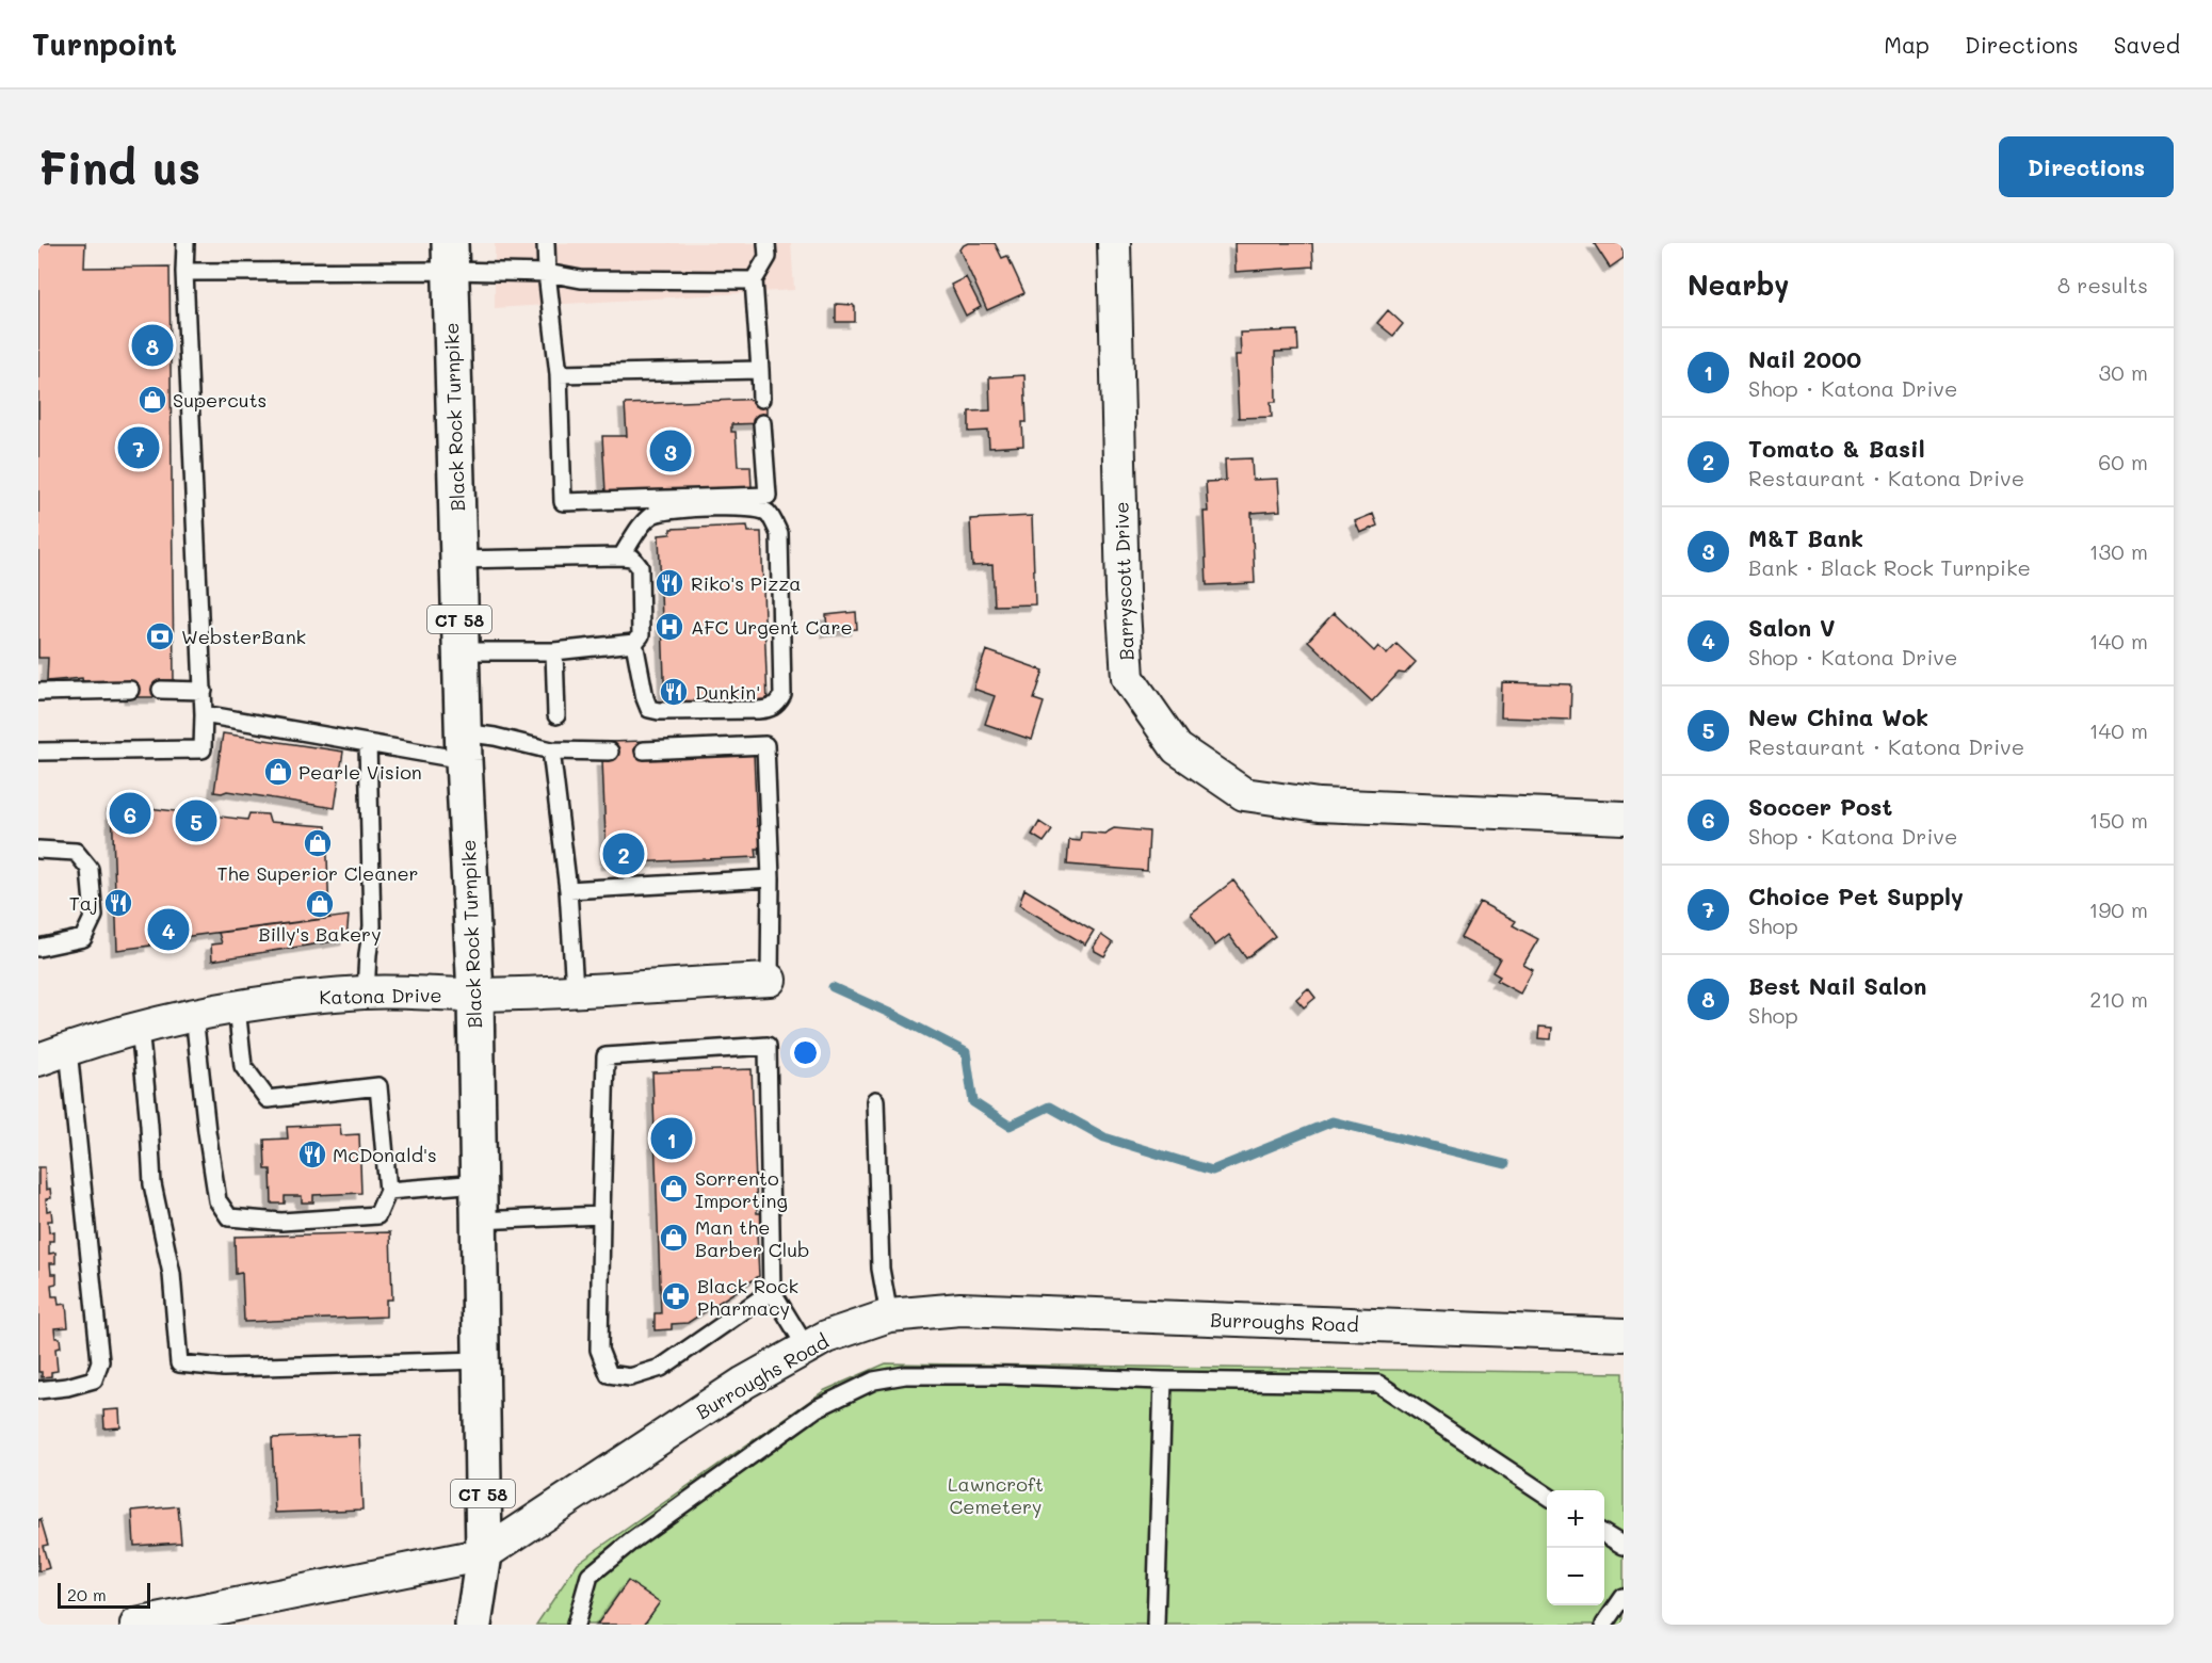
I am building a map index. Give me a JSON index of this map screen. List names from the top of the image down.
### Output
{
  "streets": {
    "main road": ["Black Rock Turnpike", "CT 58"],
    "street": ["Barryscott Drive", "Katona Drive", "Burroughs Road"]
  },
  "crossings": [
    ["Black Rock Turnpike", "Katona Drive"],
    ["Black Rock Turnpike", "Burroughs Road"]
  ],
  "parks": ["Lawncroft Cemetery"],
  "places": {
    "shop": [
      "Supercuts",
      "Pearle Vision",
      "The Superior Cleaner",
      "Billy's Bakery",
      "Sorrento Importing",
      "Man the Barber Club"
    ],
    "restaurant": [
      "Riko's Pizza",
      "Dunkin'",
      "Taj",
      "McDonald's"
    ],
    "hospital": ["AFC Urgent Care"],
    "bank": ["WebsterBank"],
    "pharmacy": ["Black Rock Pharmacy"]
  },
  "scale_bar": "20 m",
  "page": {
    "header": "Turnpoint",
    "nav": ["Map", "Directions", "Saved"],
    "buttons": "Directions",
    "title": "Find us",
    "heading": ["Nearby", "8 results"],
    "pins": [
      "8",
      "7",
      "3",
      "6",
      "5",
      "2",
      "4",
      "1"
    ],
    "list": [
      {
        "mark": "1",
        "name": "Nail 2000",
        "note": "Shop · Katona Drive",
        "value": "30 m"
      },
      {
        "mark": "2",
        "name": "Tomato & Basil",
        "note": "Restaurant · Katona Drive",
        "value": "60 m"
      },
      {
        "mark": "3",
        "name": "M&T Bank",
        "note": "Bank · Black Rock Turnpike",
        "value": "130 m"
      },
      {
        "mark": "4",
        "name": "Salon V",
        "note": "Shop · Katona Drive",
        "value": "140 m"
      },
      {
        "mark": "5",
        "name": "New China Wok",
        "note": "Restaurant · Katona Drive",
        "value": "140 m"
      },
      {
        "mark": "6",
        "name": "Soccer Post",
        "note": "Shop · Katona Drive",
        "value": "150 m"
      },
      {
        "mark": "7",
        "name": "Choice Pet Supply",
        "note": "Shop",
        "value": "190 m"
      },
      {
        "mark": "8",
        "name": "Best Nail Salon",
        "note": "Shop",
        "value": "210 m"
      }
    ],
    "map_buttons": ["+", "−"],
    "scale": "20 m"
  }
}
